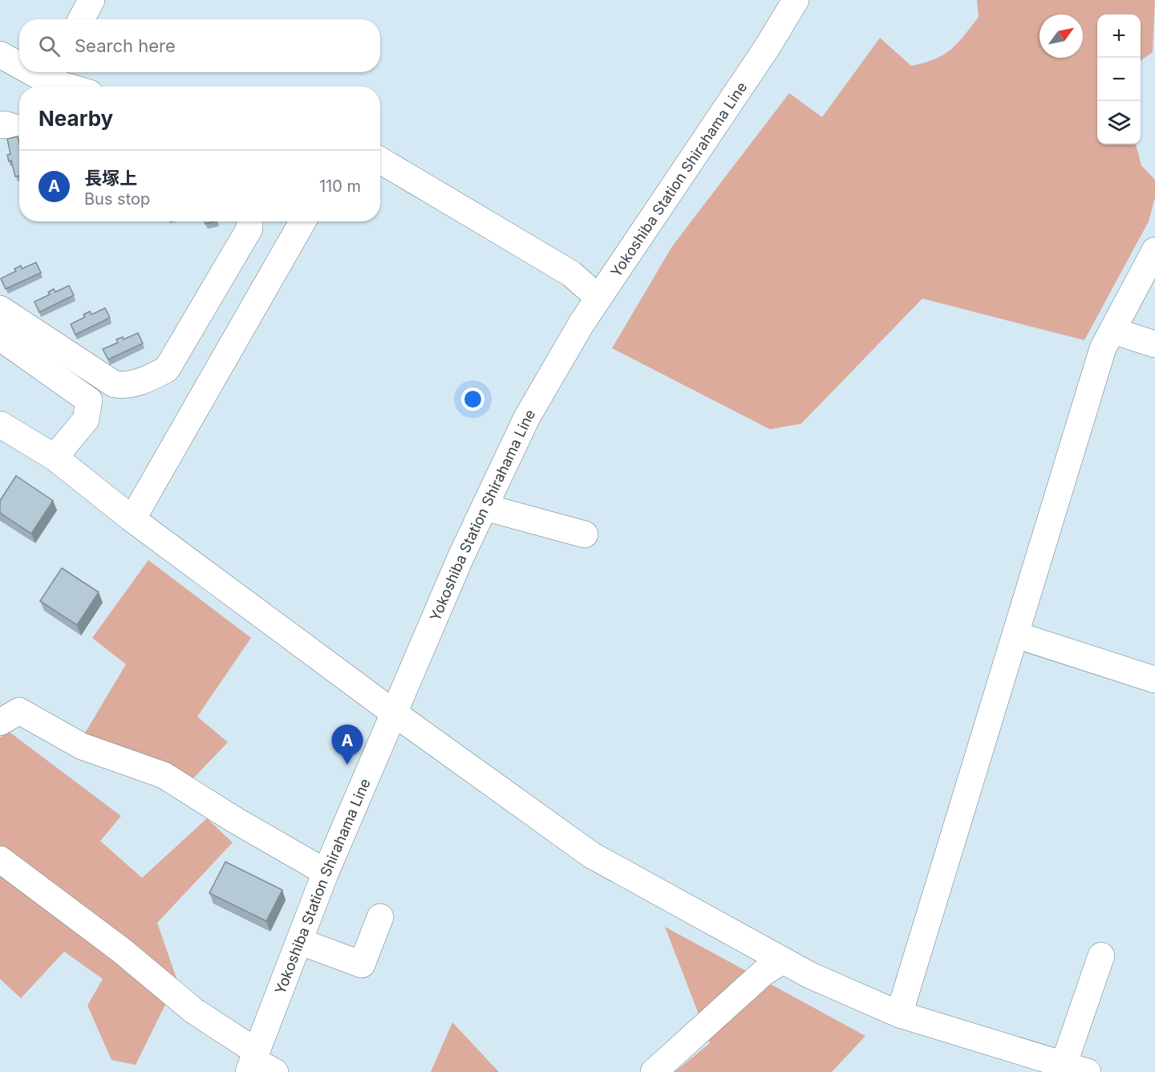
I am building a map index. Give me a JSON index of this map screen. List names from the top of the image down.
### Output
{
  "streets": {
    "street": ["Yokoshiba Station Shirahama Line"]
  },
  "north": "top right",
  "page": {
    "map_buttons": ["+", "−"],
    "search": "Search here",
    "heading": "Nearby",
    "list": [
      {
        "mark": "A",
        "name": "長塚上",
        "note": "Bus stop",
        "value": "110 m"
      }
    ],
    "pins": "A"
  }
}
